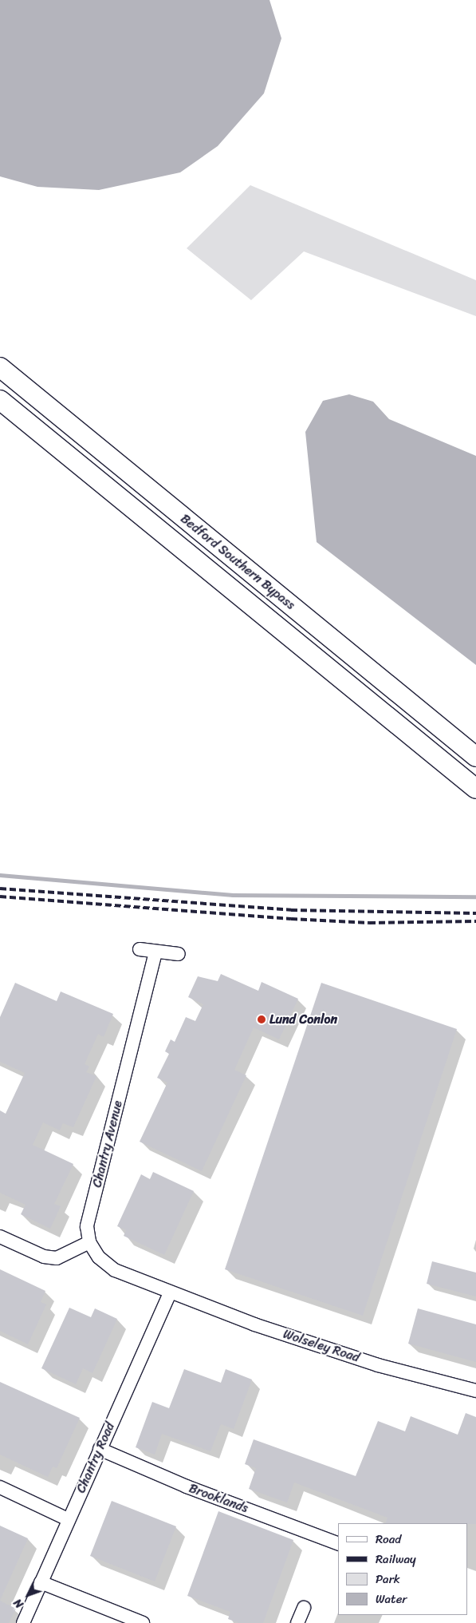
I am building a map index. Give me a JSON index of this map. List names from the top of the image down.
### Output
{
  "streets": {
    "highway": ["Bedford Southern Bypass"],
    "street": [
      "Chantry Avenue",
      "Wolseley Road",
      "Chantry Road",
      "Brooklands"
    ]
  },
  "crossings": [
    ["Chantry Avenue", "Wolseley Road"],
    ["Chantry Avenue", "Chantry Road"],
    ["Wolseley Road", "Chantry Road"],
    ["Chantry Road", "Brooklands"]
  ],
  "places": ["Lund Conlon"],
  "legend": [
    "Road",
    "Railway",
    "Park",
    "Water"
  ],
  "north": "bottom left"
}
